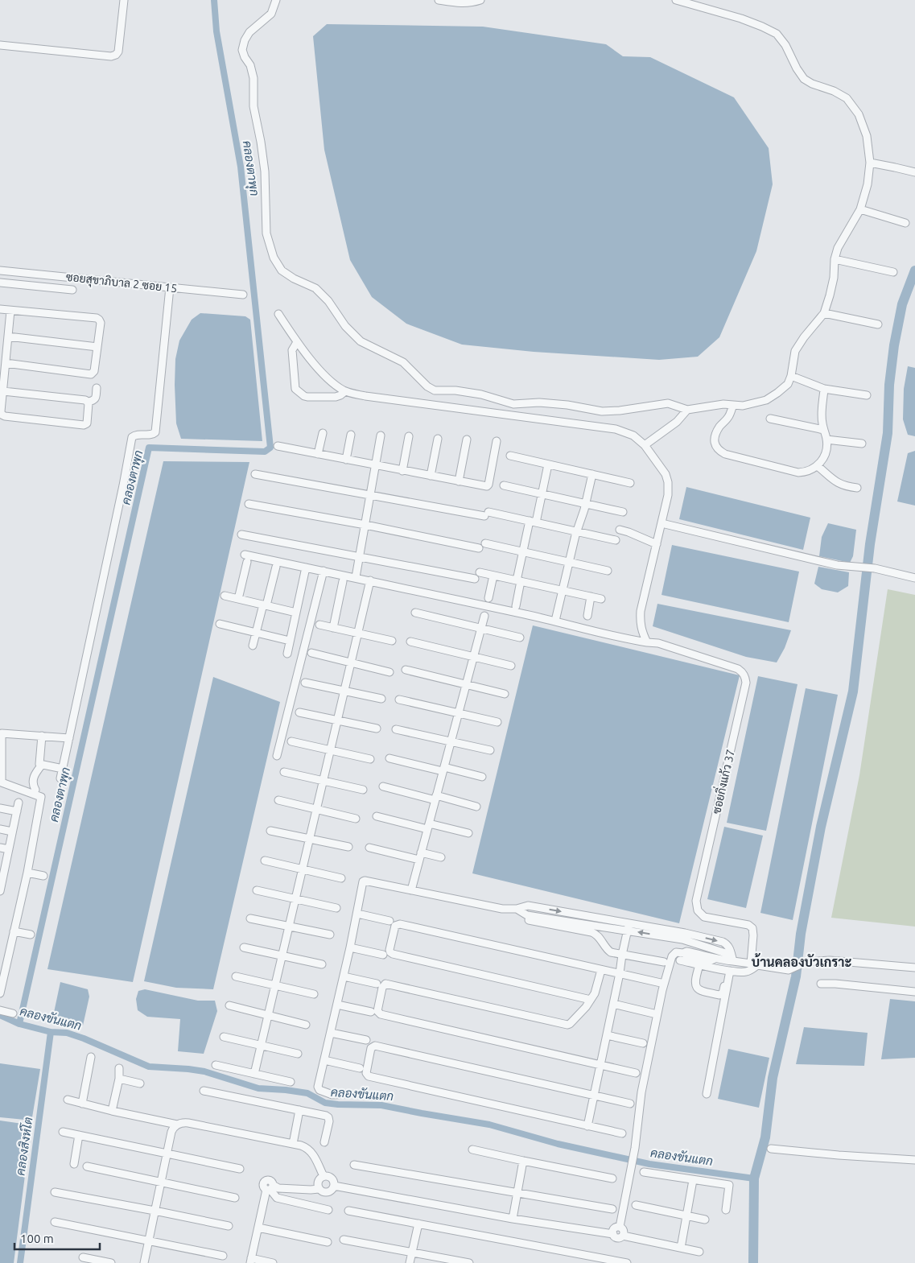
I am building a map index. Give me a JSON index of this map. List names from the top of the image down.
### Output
{
  "streets": {
    "street": ["ซอยสุขาภิบาล 2 ซอย 15", "ซอยกิ่งแก้ว 37"]
  },
  "districts": ["บ้านคลองบัวเกราะ"],
  "water": ["คลองตาพุก", "คลองขันแตก", "คลองสิงห์โต"],
  "scale_bar": "100 m"
}
